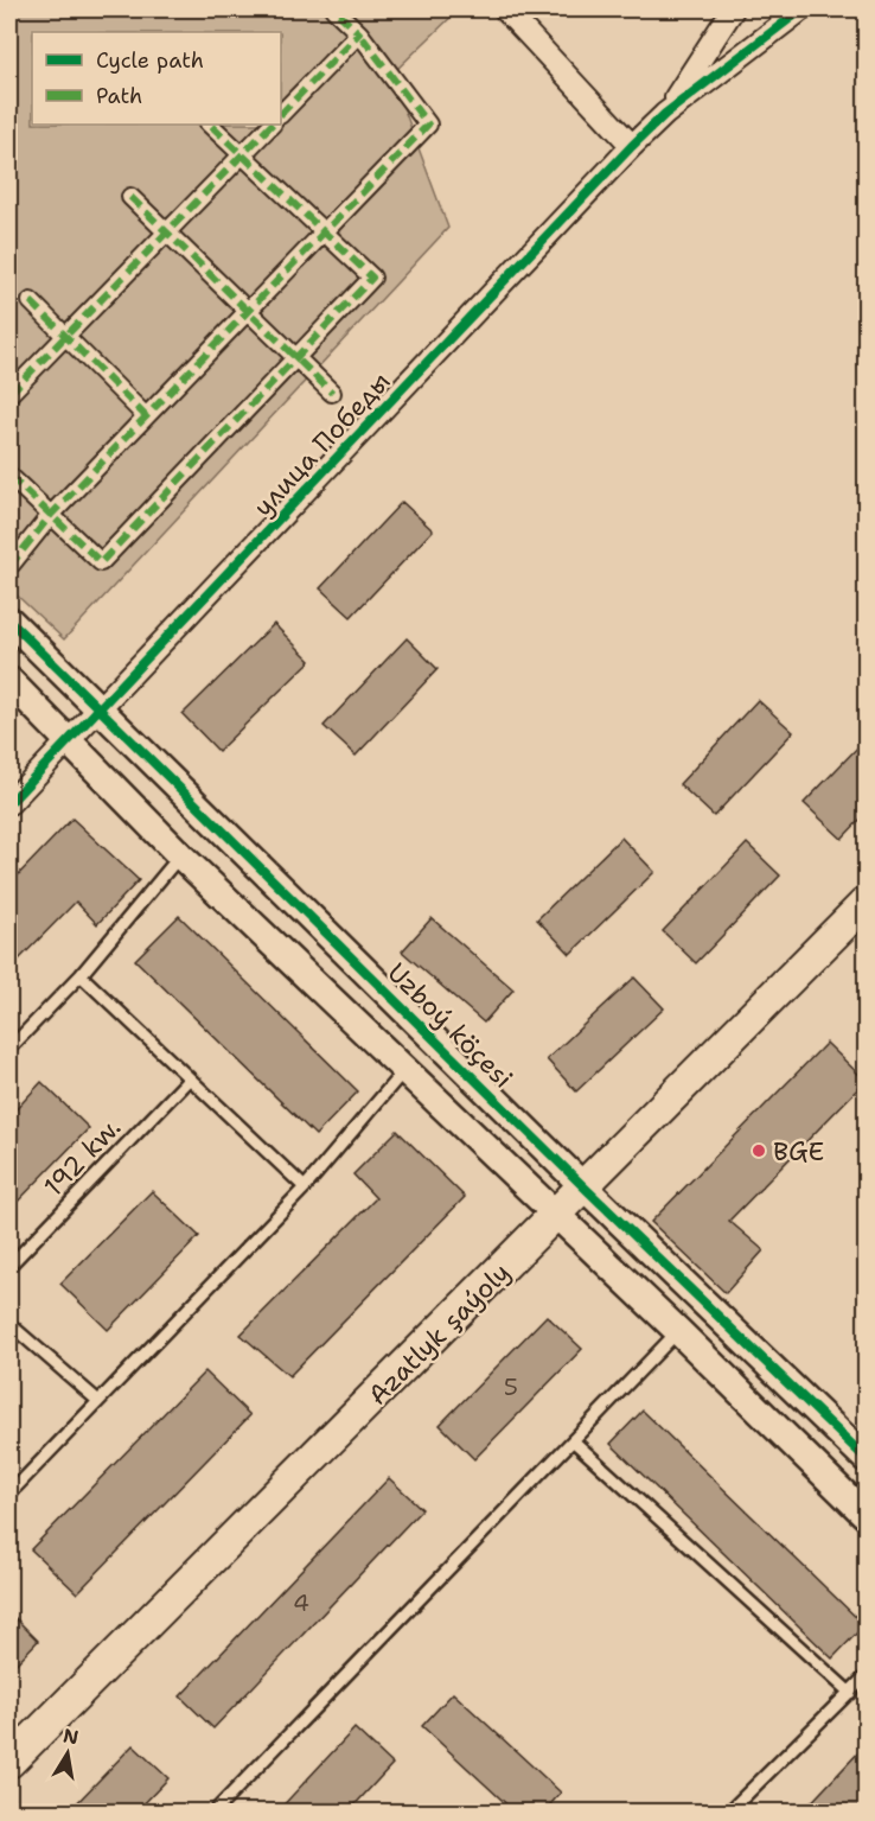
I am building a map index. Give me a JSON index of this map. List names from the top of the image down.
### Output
{
  "streets": {
    "main road": ["Azatlyk şaýoly"],
    "street": ["улица Победы", "Uzboý köçesi"],
    "lane": ["192 kw."]
  },
  "crossings": [
    ["улица Победы", "Uzboý köçesi"],
    ["Uzboý köçesi", "Azatlyk şaýoly"]
  ],
  "places": ["BGE"],
  "house_numbers": ["5", "4"],
  "legend": ["Cycle path", "Path"],
  "north": "top"
}
